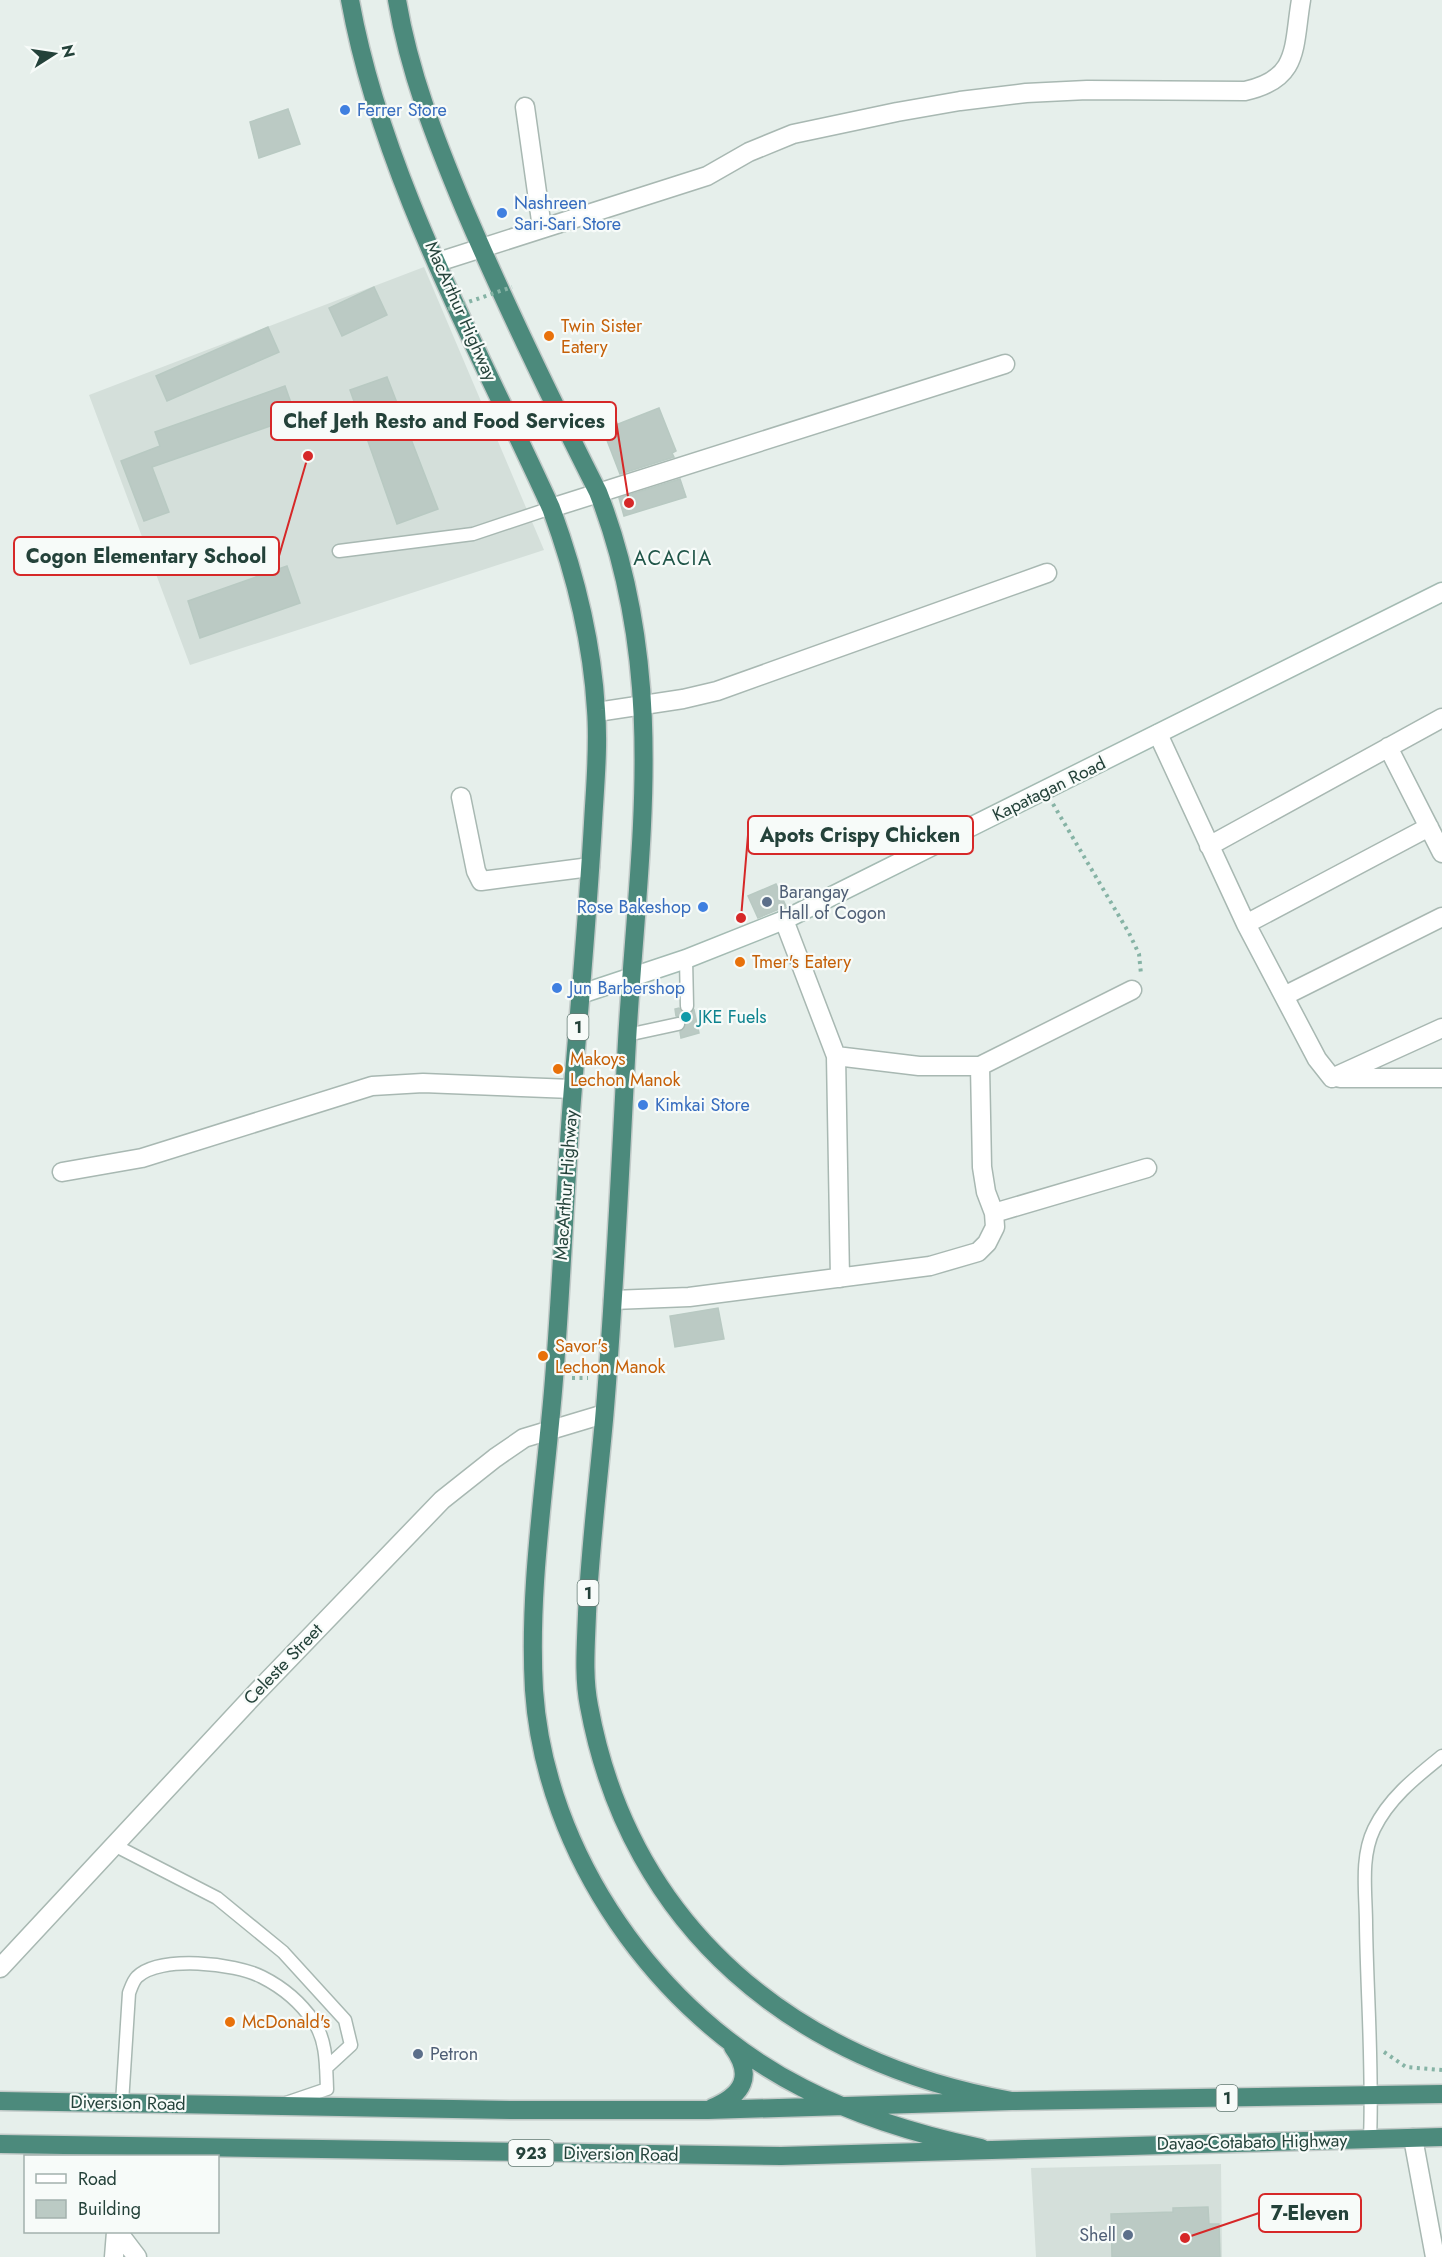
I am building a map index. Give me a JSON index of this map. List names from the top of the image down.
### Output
{
  "streets": {
    "highway": [
      "MacArthur Highway",
      "1",
      "Diversion Road",
      "Davao-Cotabato Highway",
      "923"
    ],
    "street": ["Kapatagan Road", "Celeste Street"]
  },
  "crossings": [
    ["MacArthur Highway", "Kapatagan Road"],
    ["MacArthur Highway", "Celeste Street"],
    ["MacArthur Highway", "Diversion Road"],
    ["Kapatagan Road", "1"],
    ["1", "Celeste Street"],
    ["1", "Diversion Road"],
    ["Diversion Road", "Davao-Cotabato Highway"]
  ],
  "districts": ["ACACIA"],
  "places": [
    "Ferrer Store",
    "Nashreen Sari-Sari Store",
    "Twin Sister Eatery",
    "Cogon Elementary School",
    "Chef Jeth Resto and Food Services",
    "Barangay Hall of Cogon",
    "Rose Bakeshop",
    "Apots Crispy Chicken",
    "Tmer's Eatery",
    "Jun Barbershop",
    "JKE Fuels",
    "Makoys Lechon Manok",
    "Kimkai Store",
    "Savor's Lechon Manok",
    "McDonald's",
    "Petron",
    "Shell",
    "7-Eleven"
  ],
  "legend": ["Road", "Building"],
  "north": "right"
}
